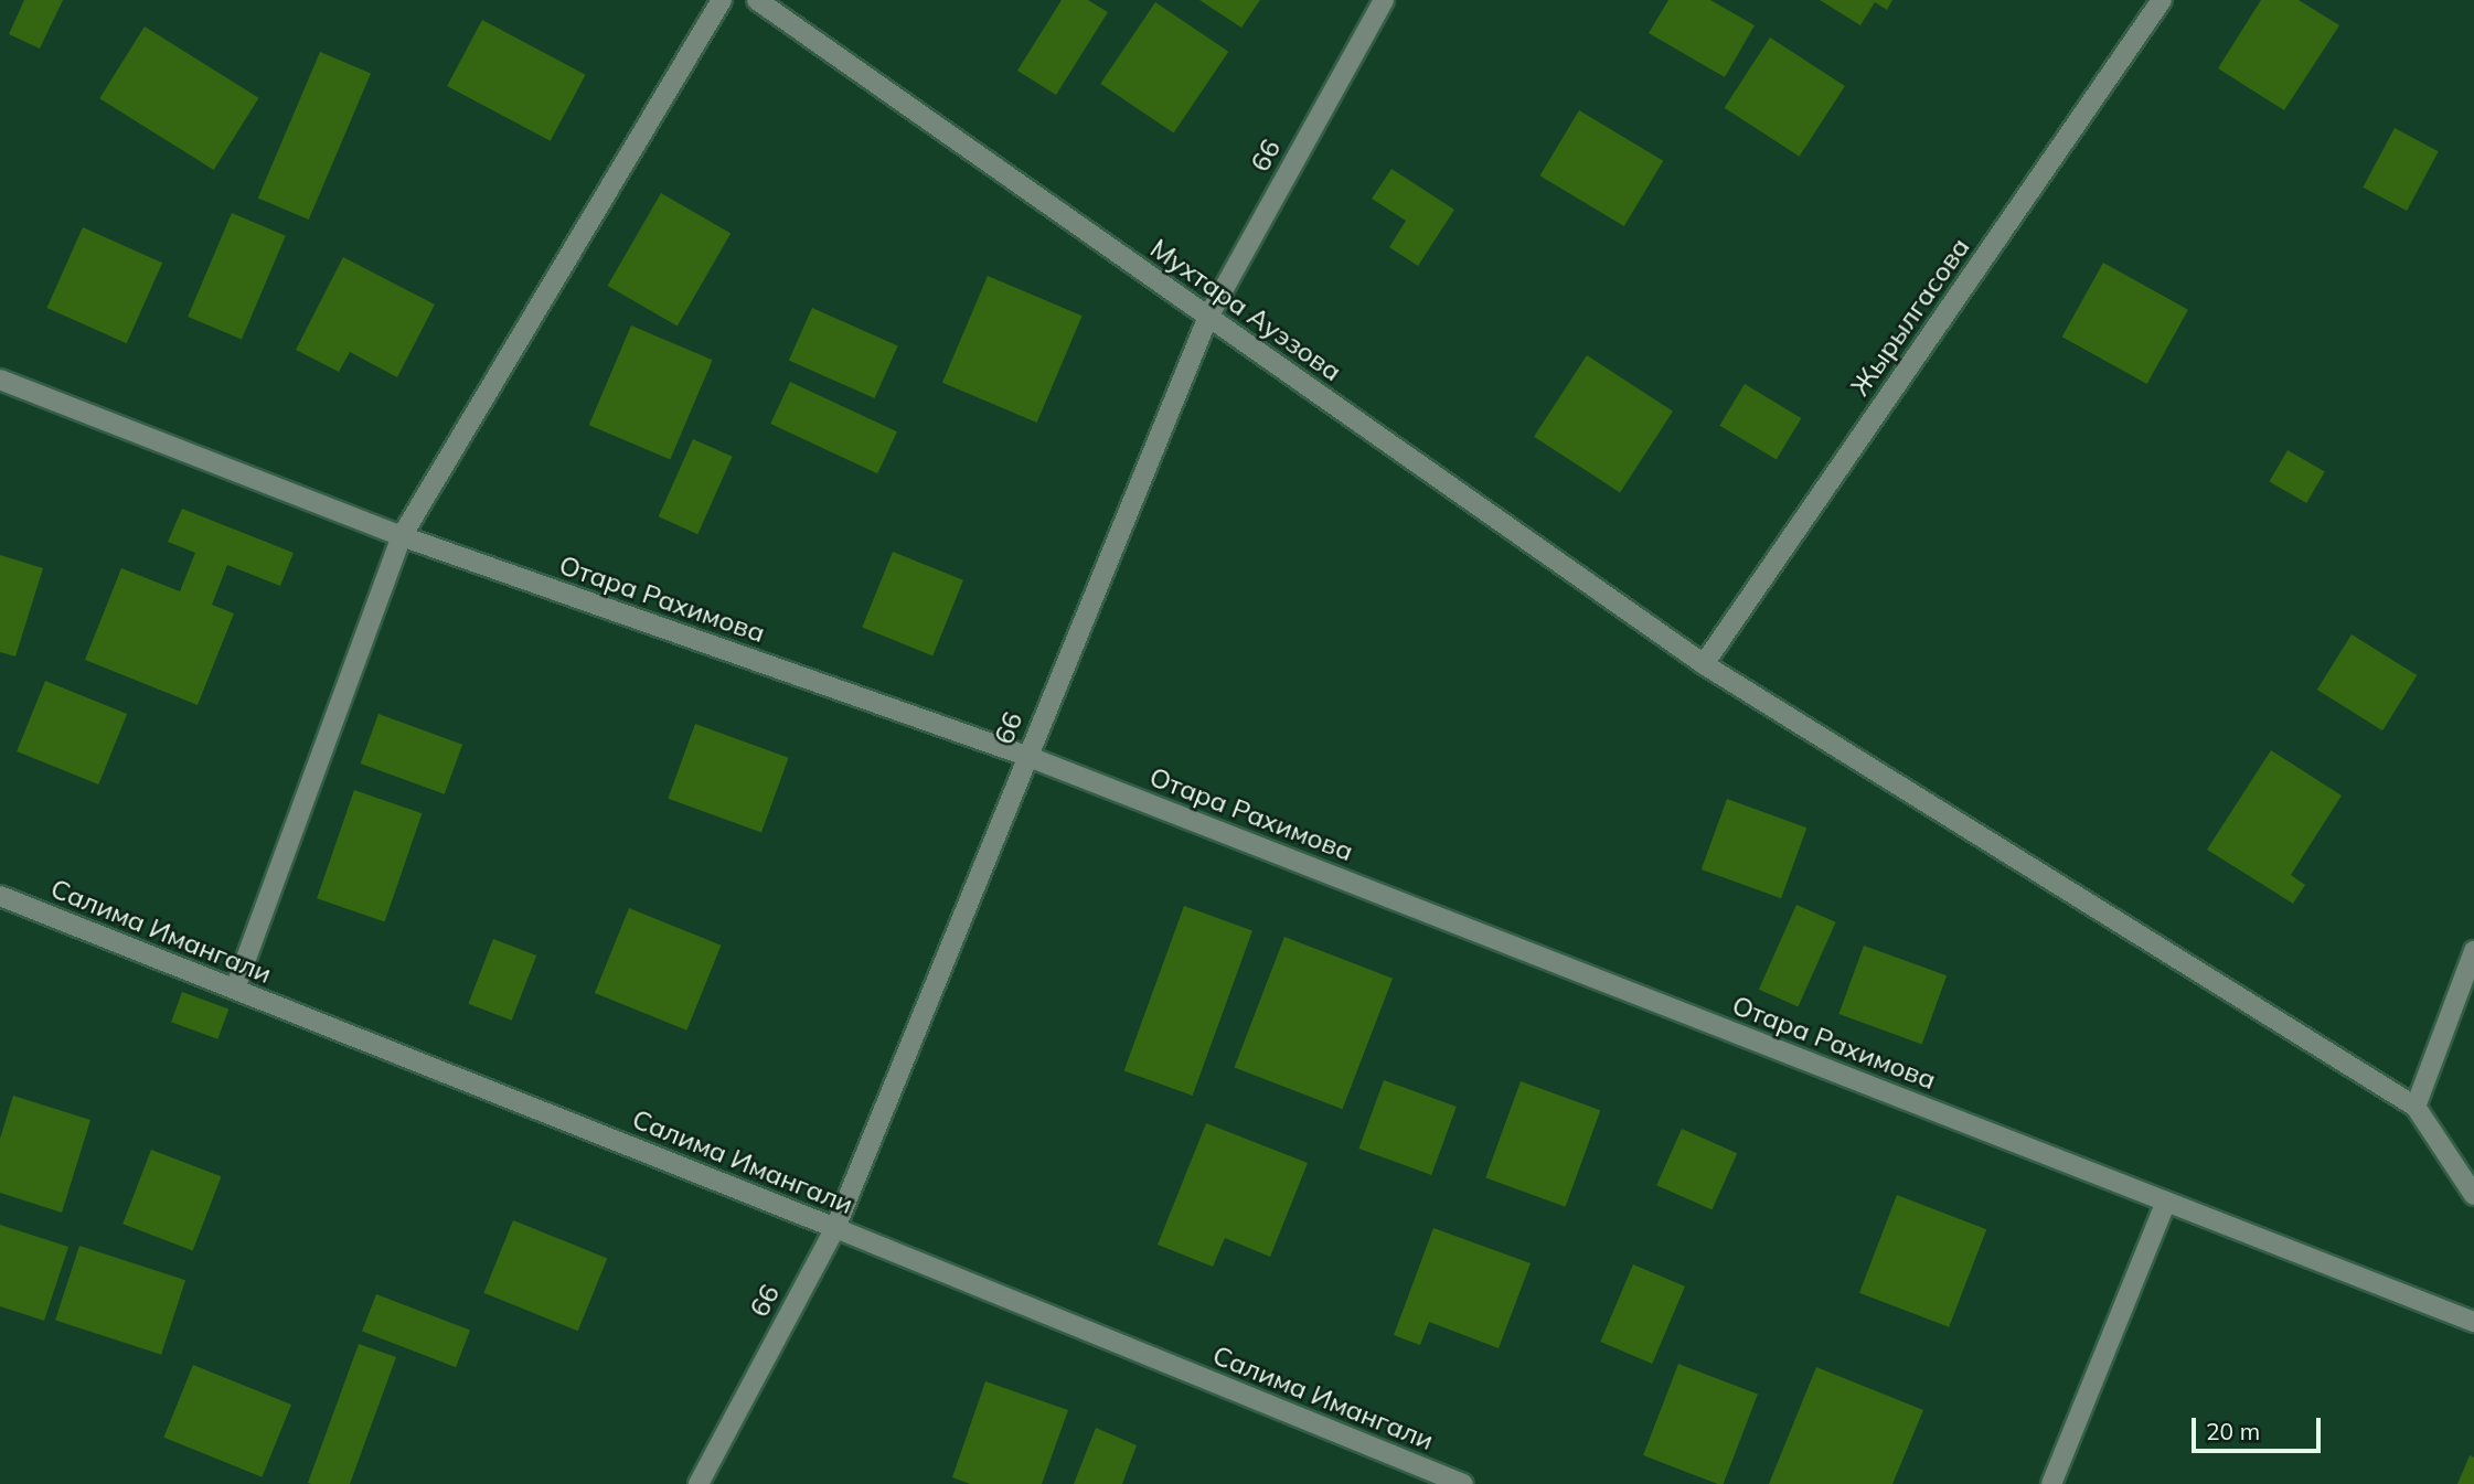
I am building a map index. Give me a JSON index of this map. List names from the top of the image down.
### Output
{
  "streets": {
    "street": [
      "66",
      "Мухтара Ауэзова",
      "Жырылгасова",
      "Отара Рахимова",
      "Салима Имангали"
    ]
  },
  "crossings": [
    ["66", "Мухтара Ауэзова"],
    ["66", "Отара Рахимова"],
    ["66", "Салима Имангали"],
    ["Мухтара Ауэзова", "Жырылгасова"]
  ],
  "scale_bar": "20 m"
}
